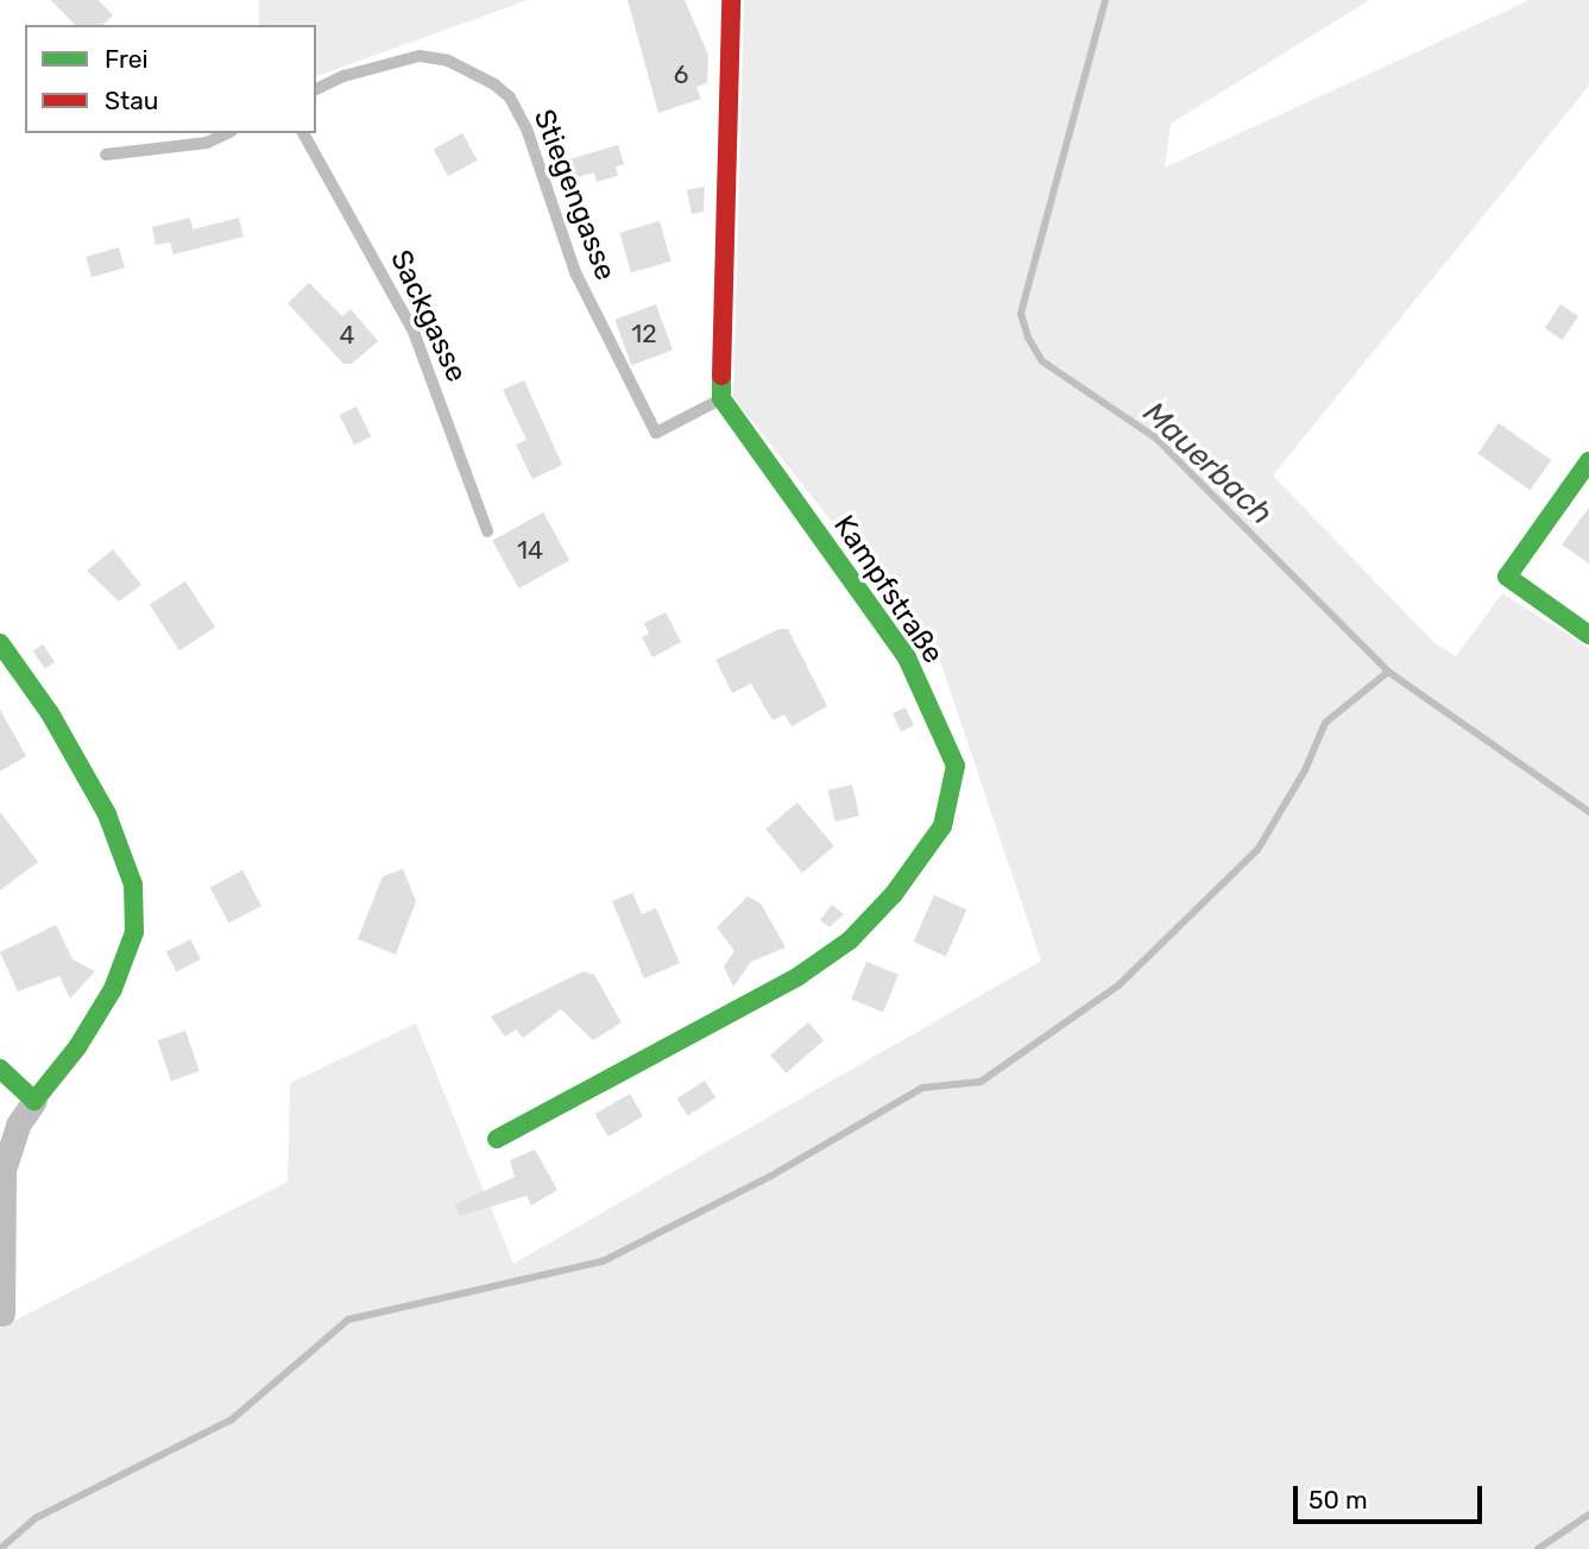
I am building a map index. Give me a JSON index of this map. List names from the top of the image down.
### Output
{
  "streets": {
    "street": ["Kampfstraße"],
    "lane": ["Stiegengasse", "Sackgasse"]
  },
  "crossings": [
    ["Stiegengasse", "Kampfstraße"]
  ],
  "water": ["Mauerbach"],
  "house_numbers": [
    "6",
    "12",
    "4",
    "14"
  ],
  "legend": ["Frei", "Stau"],
  "scale_bar": "50 m"
}
